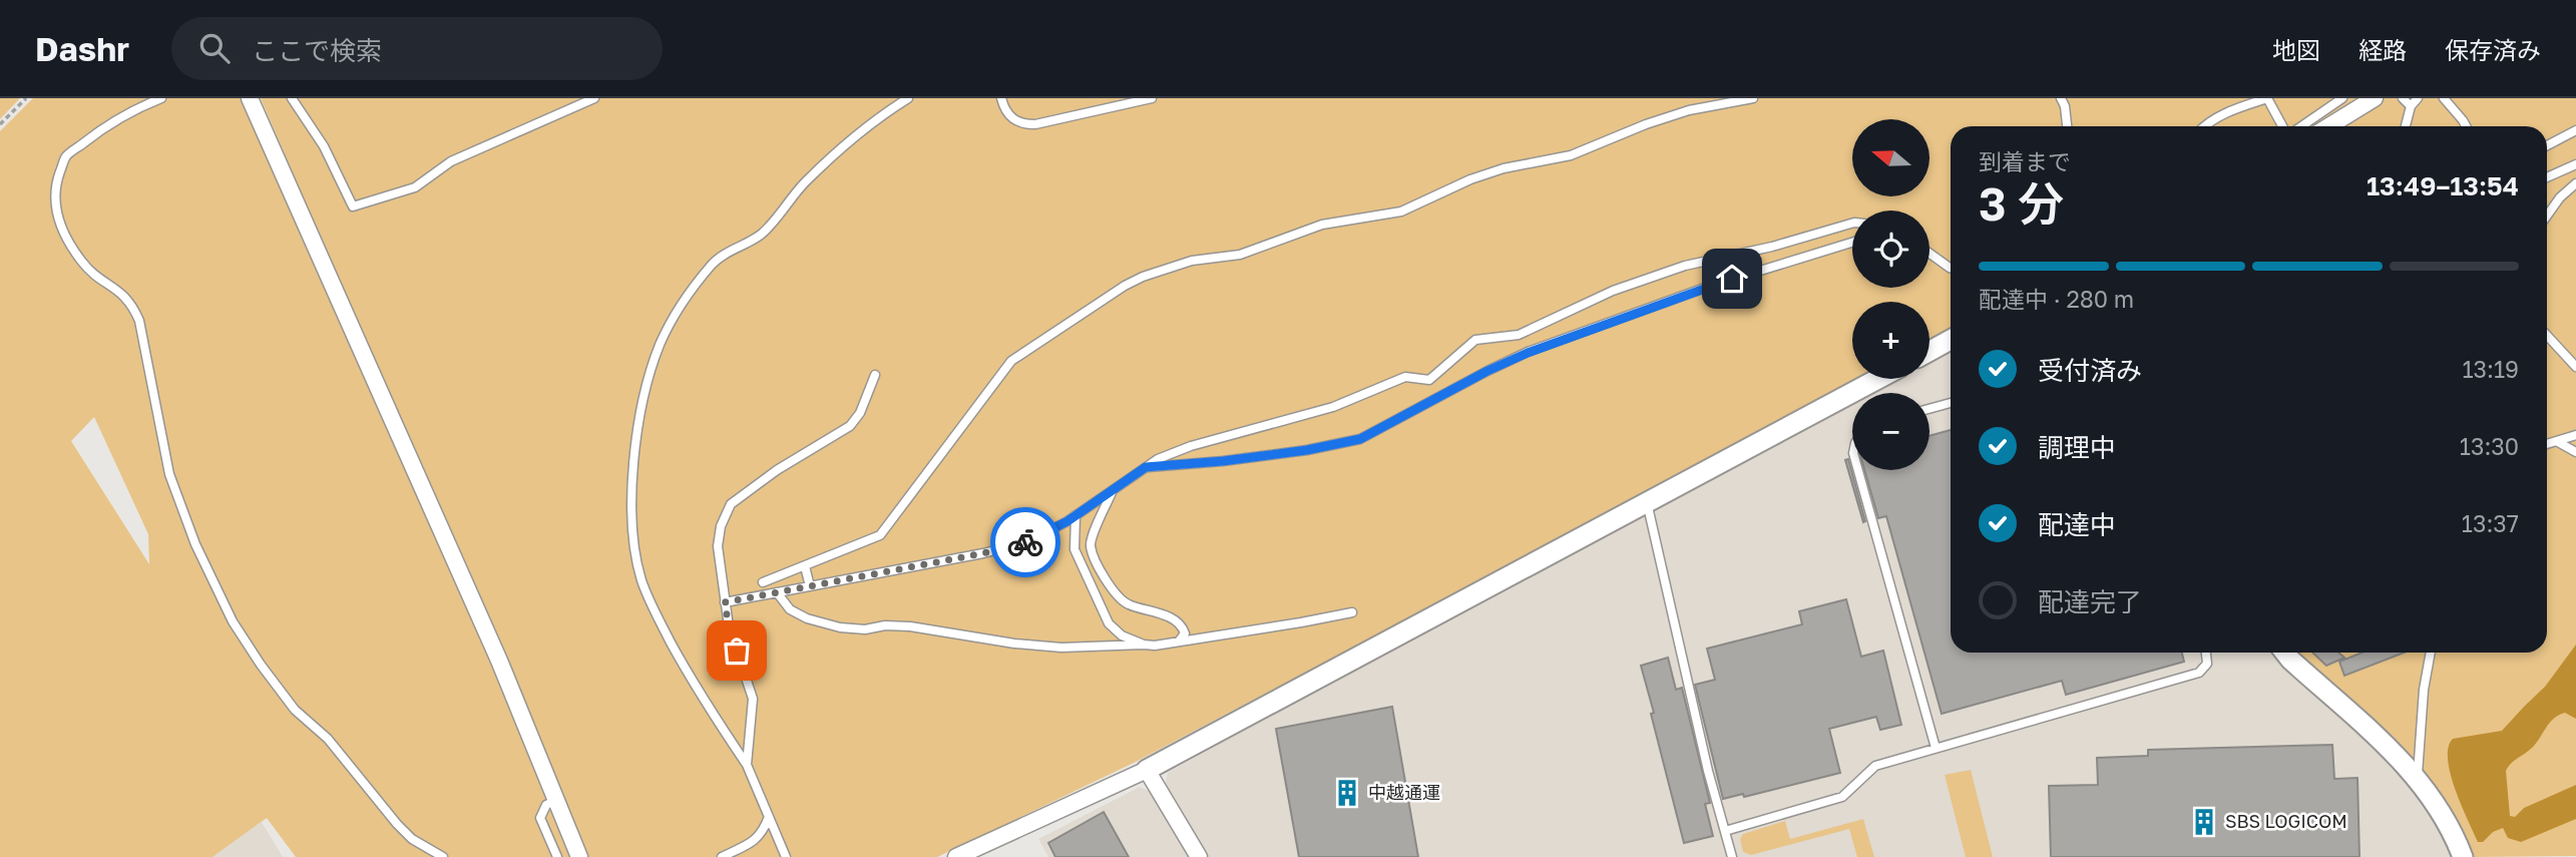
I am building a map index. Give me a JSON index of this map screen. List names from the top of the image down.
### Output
{
  "places": {
    "building": ["中越通運", "SBS LOGICOM"]
  },
  "north": "left",
  "page": {
    "header": "Dashr",
    "search": "ここで検索",
    "nav": ["地図", "経路", "保存済み"],
    "map_buttons": ["+", "−"],
    "heading": ["3 分", "到着まで", "13:49–13:54"],
    "bar": "配達中 · 280 m",
    "list": [
      ["受付済み", "13:19"],
      ["調理中", "13:30"],
      ["配達中", "13:37"],
      "配達完了"
    ]
  }
}
